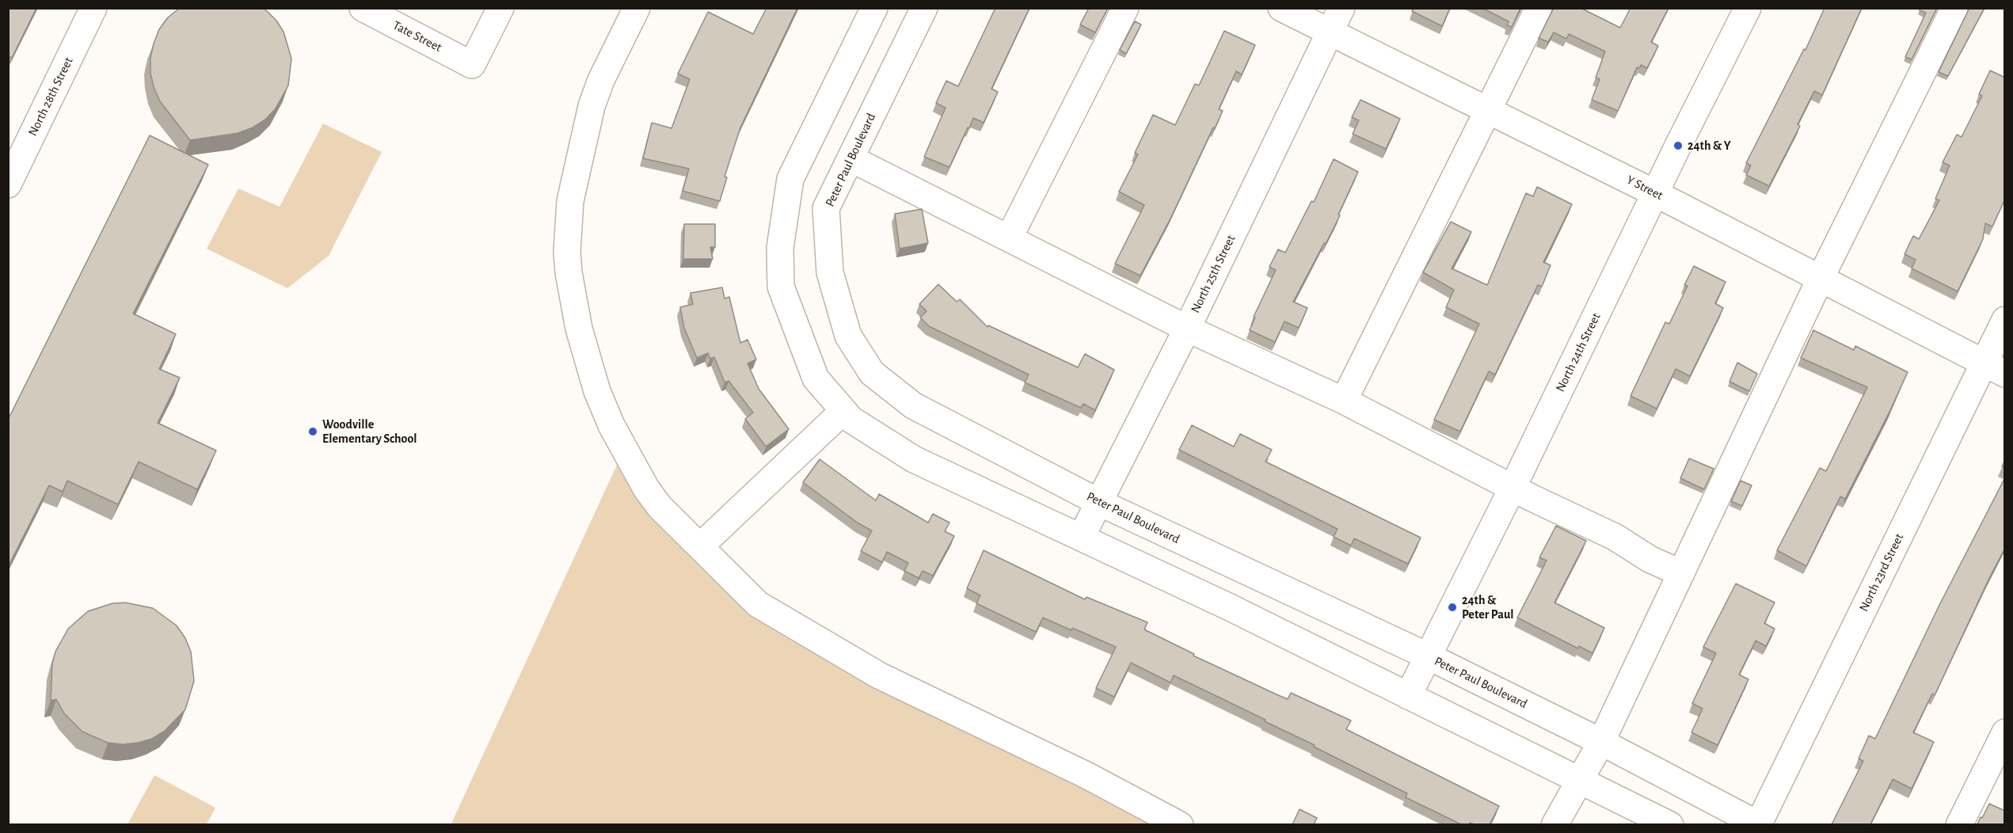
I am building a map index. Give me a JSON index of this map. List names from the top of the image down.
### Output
{
  "streets": {
    "street": [
      "Tate Street",
      "North 28th Street",
      "Peter Paul Boulevard",
      "Y Street",
      "North 25th Street",
      "North 24th Street",
      "North 23rd Street"
    ]
  },
  "crossings": [
    ["Peter Paul Boulevard", "North 25th Street"],
    ["Peter Paul Boulevard", "North 24th Street"],
    ["Peter Paul Boulevard", "North 23rd Street"],
    ["Y Street", "North 25th Street"],
    ["Y Street", "North 24th Street"],
    ["Y Street", "North 23rd Street"]
  ],
  "places": ["24th & Y", "Woodville Elementary School", "24th & Peter Paul"]
}
